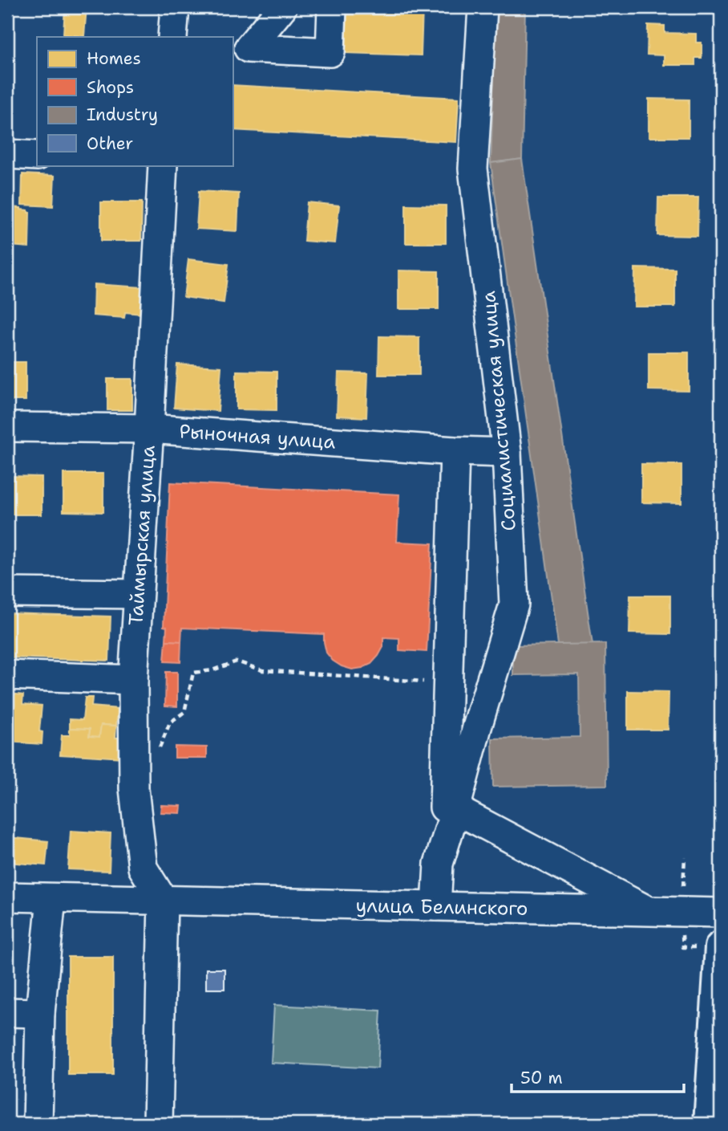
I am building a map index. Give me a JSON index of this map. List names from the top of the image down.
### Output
{
  "streets": {
    "street": [
      "Социалистическая улица",
      "Рыночная улица",
      "Таймырская улица",
      "улица Белинского"
    ]
  },
  "crossings": [
    ["Социалистическая улица", "Рыночная улица"],
    ["Социалистическая улица", "улица Белинского"],
    ["Рыночная улица", "Таймырская улица"],
    ["Таймырская улица", "улица Белинского"]
  ],
  "legend": [
    "Homes",
    "Shops",
    "Industry",
    "Other"
  ],
  "scale_bar": "50 m"
}
